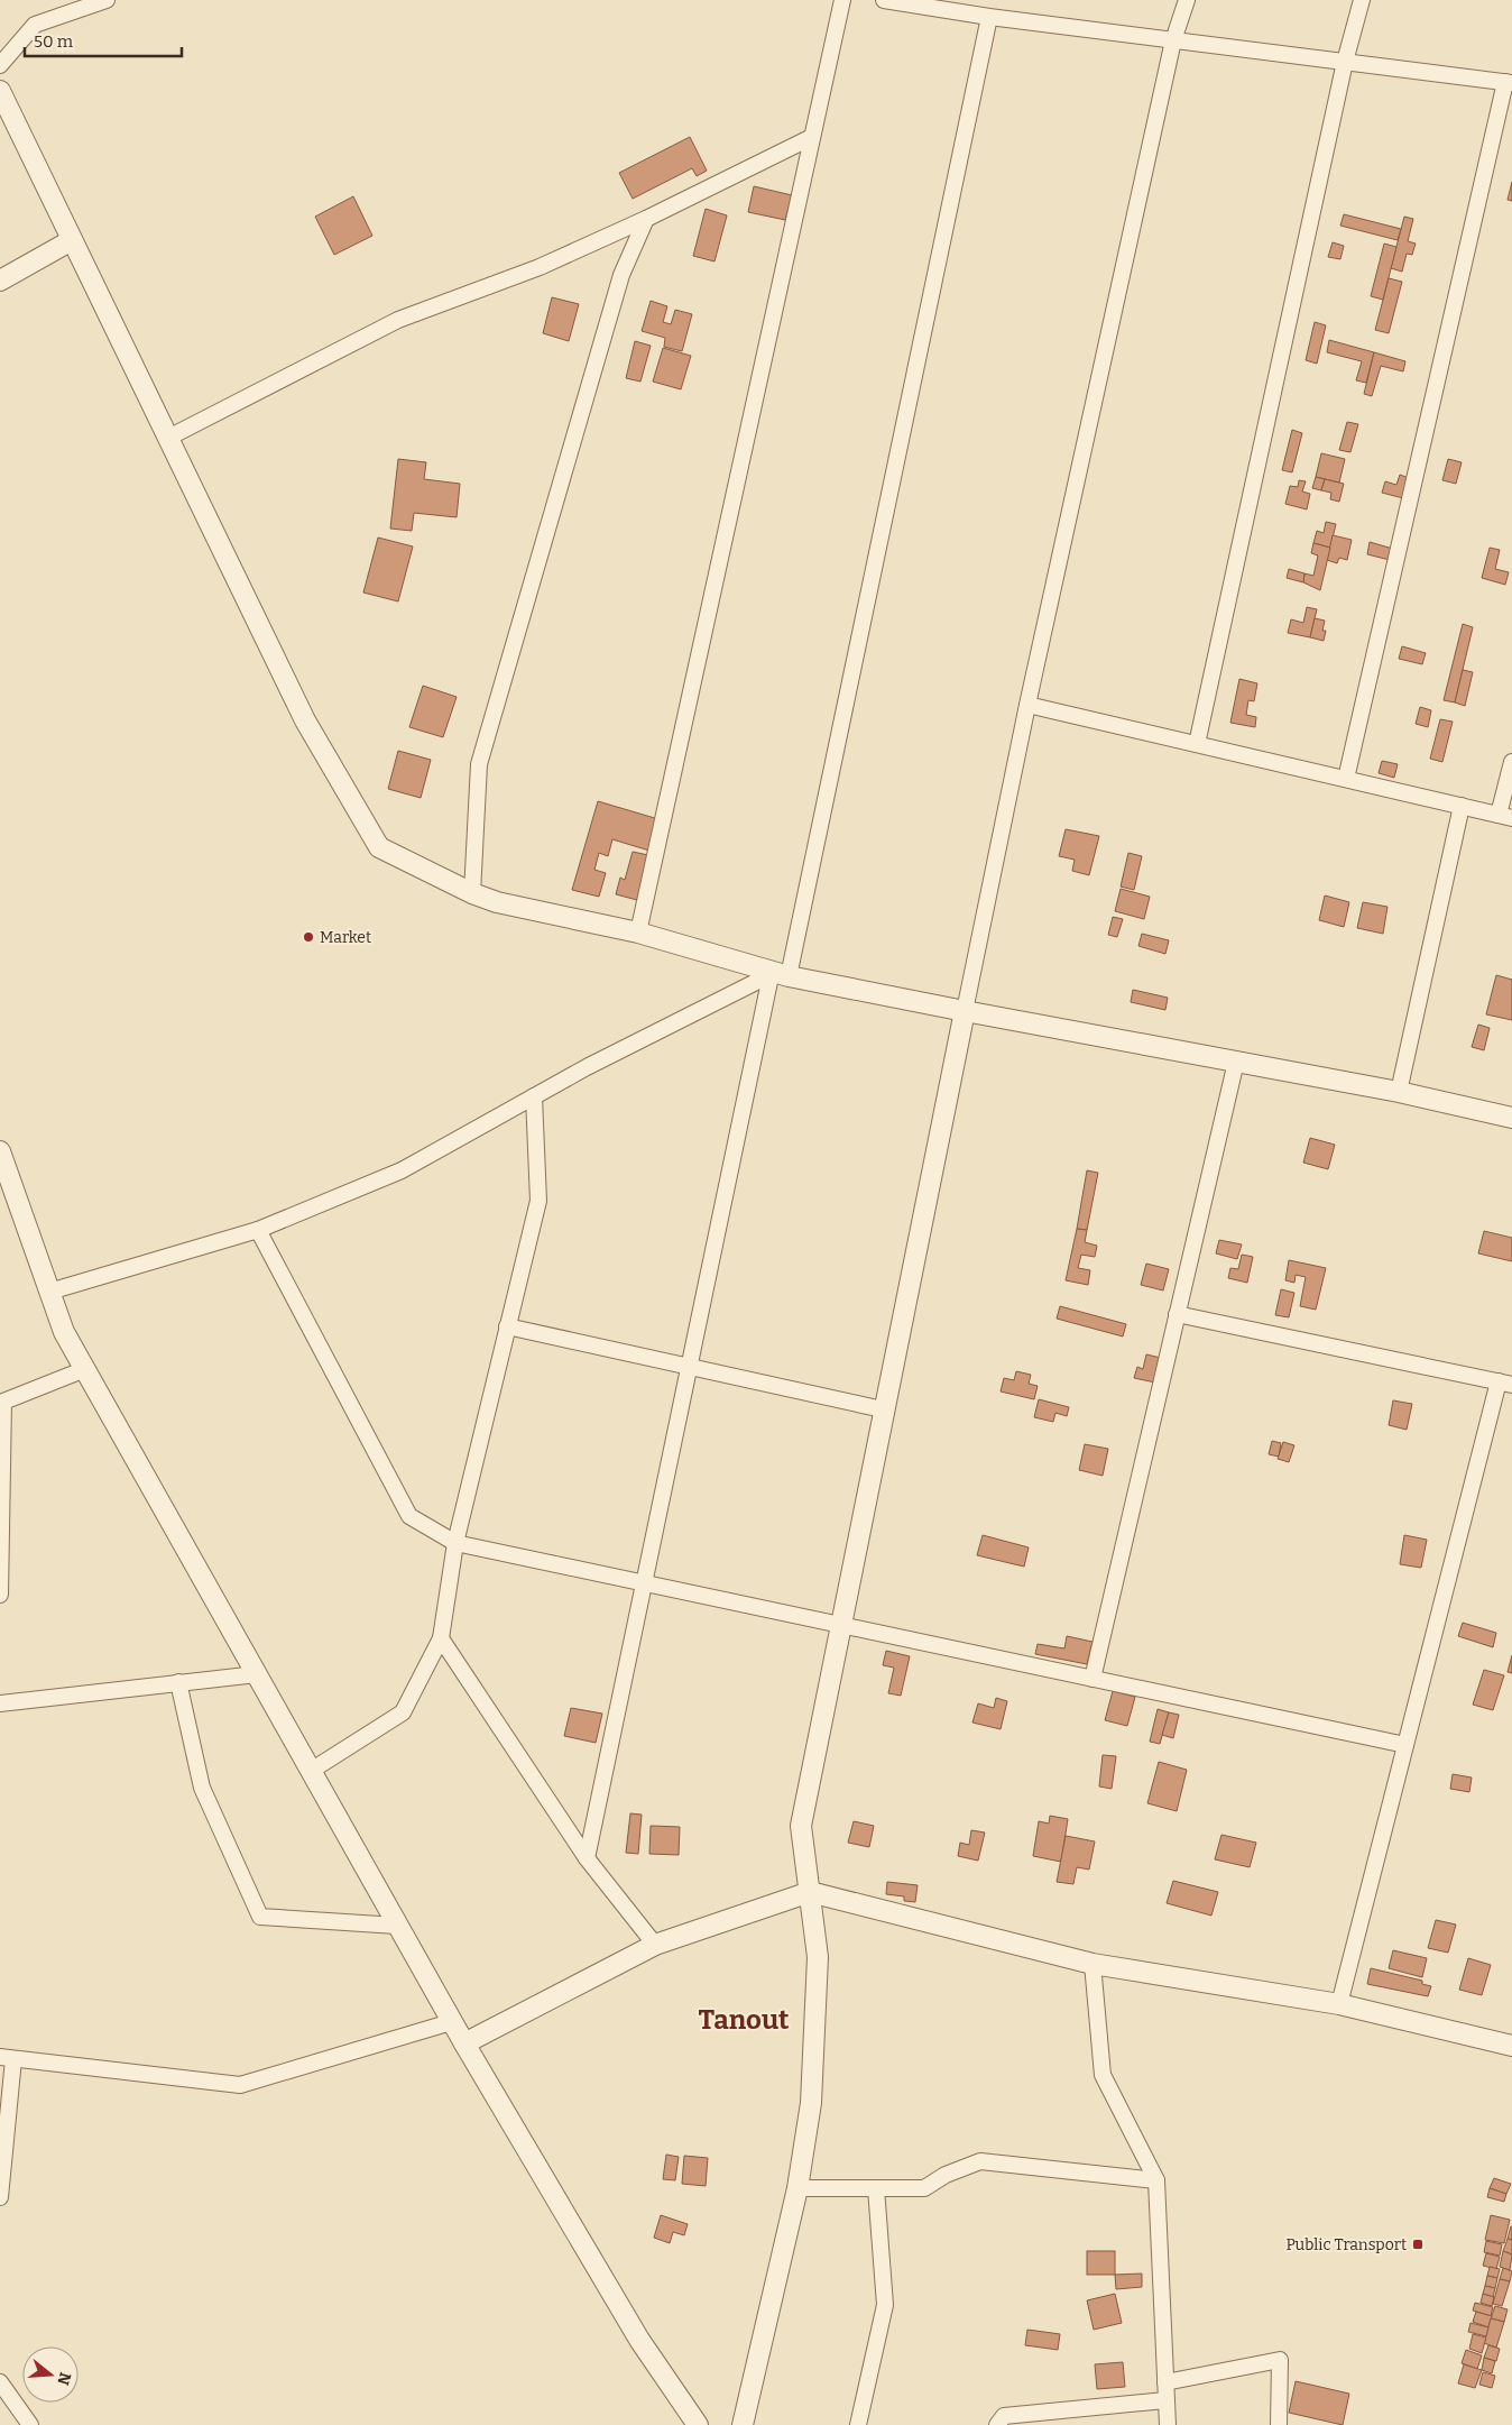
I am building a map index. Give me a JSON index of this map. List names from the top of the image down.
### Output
{
  "districts": ["Tanout"],
  "places": {
    "other": ["Market"],
    "transit": ["Public Transport"]
  },
  "scale_bar": "50 m",
  "north": "right"
}
